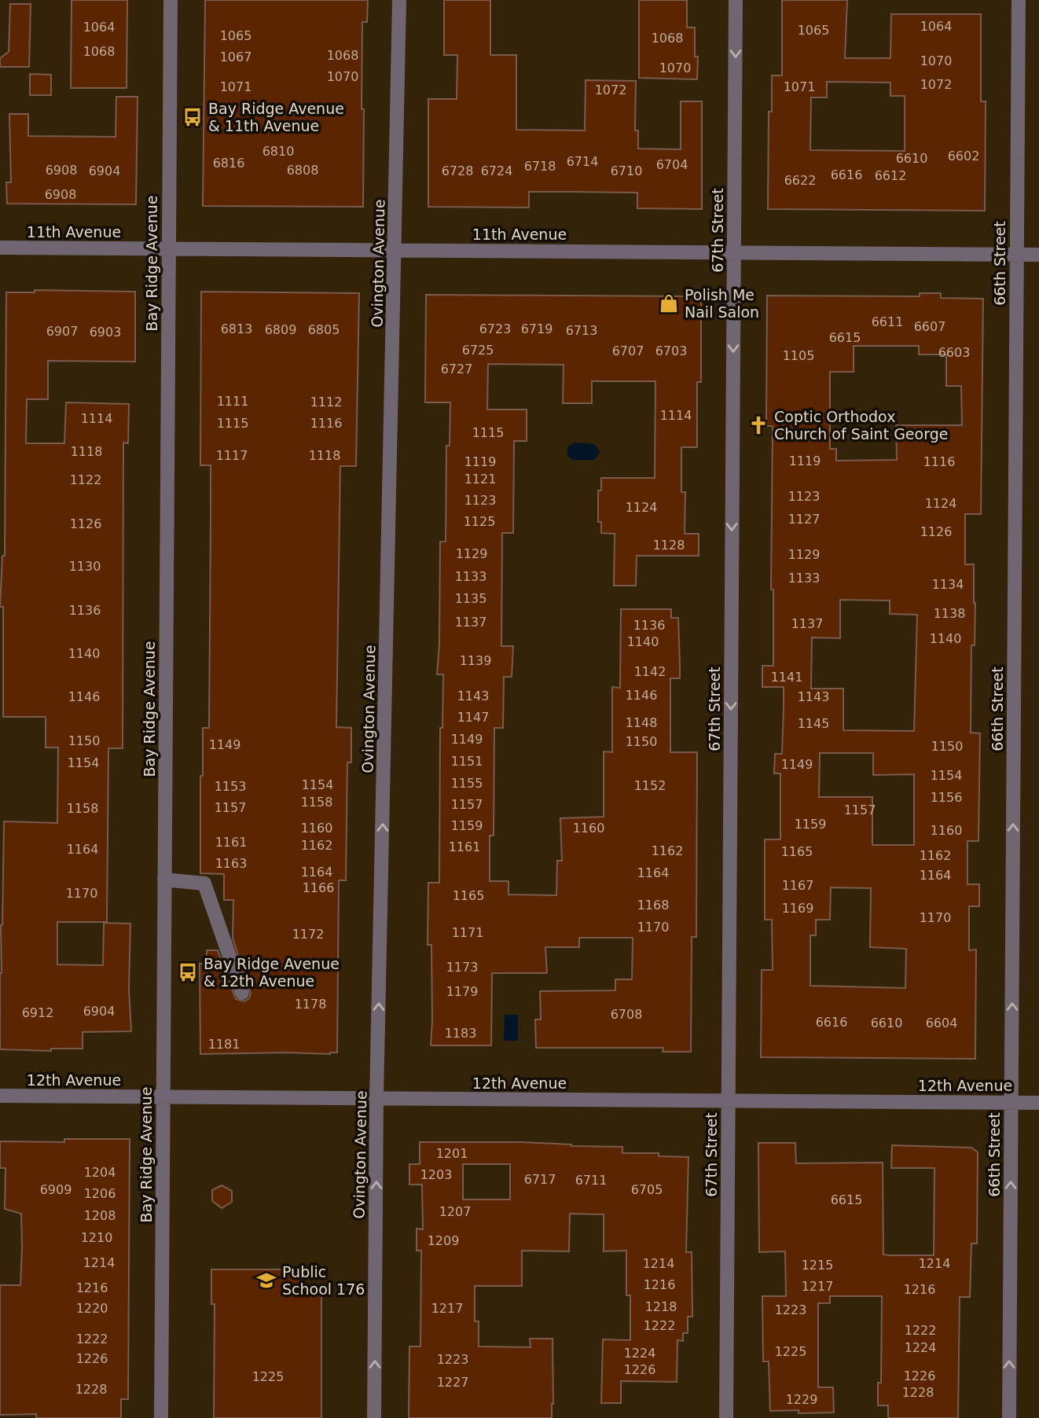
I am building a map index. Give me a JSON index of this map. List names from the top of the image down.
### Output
{
  "streets": {
    "street": [
      "67th Street",
      "11th Avenue",
      "Bay Ridge Avenue",
      "Ovington Avenue",
      "66th Street",
      "12th Avenue"
    ]
  },
  "crossings": [
    ["67th Street", "11th Avenue"],
    ["67th Street", "12th Avenue"],
    ["11th Avenue", "Bay Ridge Avenue"],
    ["11th Avenue", "Ovington Avenue"],
    ["11th Avenue", "66th Street"],
    ["Bay Ridge Avenue", "12th Avenue"],
    ["Ovington Avenue", "12th Avenue"],
    ["66th Street", "12th Avenue"]
  ],
  "one_way": ["67th Street", "Ovington Avenue", "66th Street"],
  "places": {
    "bus stop": ["Bay Ridge Avenue & 11th Avenue", "Bay Ridge Avenue & 12th Avenue"],
    "shop": ["Polish Me Nail Salon"],
    "church": ["Coptic Orthodox Church of Saint George"],
    "school or university": ["Public School 176"]
  },
  "house_numbers": [
    "1064",
    "1064",
    "1065",
    "1065",
    "1068",
    "1068",
    "1068",
    "1067",
    "1070",
    "1070",
    "1070",
    "1072",
    "1071",
    "1071",
    "1072",
    "6810",
    "6602",
    "6610",
    "6714",
    "6816",
    "6704",
    "6718",
    "6908",
    "6808",
    "6904",
    "6728",
    "6724",
    "6710",
    "6616",
    "6612",
    "6622",
    "6908",
    "6611",
    "6607",
    "6813",
    "6723",
    "6719",
    "6809",
    "6805",
    "6713",
    "6907",
    "6903",
    "6615",
    "6725",
    "6707",
    "6703",
    "6603",
    "1105",
    "6727",
    "1111",
    "1112",
    "1114",
    "1114",
    "1115",
    "1116",
    "1115",
    "1118",
    "1117",
    "1118",
    "1119",
    "1119",
    "1116",
    "1121",
    "1122",
    "1123",
    "1123",
    "1124",
    "1124",
    "1127",
    "1125",
    "1126",
    "1126",
    "1128",
    "1129",
    "1129",
    "1130",
    "1133",
    "1133",
    "1134",
    "1135",
    "1136",
    "1138",
    "1137",
    "1137",
    "1136",
    "1140",
    "1140",
    "1140",
    "1139",
    "1142",
    "1141",
    "1146",
    "1143",
    "1146",
    "1143",
    "1147",
    "1148",
    "1145",
    "1149",
    "1150",
    "1150",
    "1149",
    "1150",
    "1151",
    "1154",
    "1149",
    "1154",
    "1155",
    "1154",
    "1152",
    "1153",
    "1156",
    "1158",
    "1157",
    "1157",
    "1158",
    "1157",
    "1159",
    "1159",
    "1160",
    "1160",
    "1160",
    "1161",
    "1162",
    "1161",
    "1164",
    "1162",
    "1165",
    "1162",
    "1163",
    "1164",
    "1164",
    "1164",
    "1167",
    "1166",
    "1170",
    "1165",
    "1168",
    "1169",
    "1170",
    "1170",
    "1171",
    "1172",
    "1173",
    "1179",
    "1178",
    "6904",
    "6912",
    "6708",
    "6616",
    "6610",
    "6604",
    "1183",
    "1181",
    "1201",
    "1204",
    "1203",
    "6717",
    "6711",
    "6909",
    "6705",
    "1206",
    "6615",
    "1207",
    "1208",
    "1210",
    "1209",
    "1214",
    "1214",
    "1214",
    "1215",
    "1216",
    "1217",
    "1216",
    "1216",
    "1218",
    "1220",
    "1217",
    "1223",
    "1222",
    "1222",
    "1222",
    "1224",
    "1225",
    "1224",
    "1226",
    "1223",
    "1226",
    "1226",
    "1225",
    "1227",
    "1228",
    "1228",
    "1229"
  ]
}
